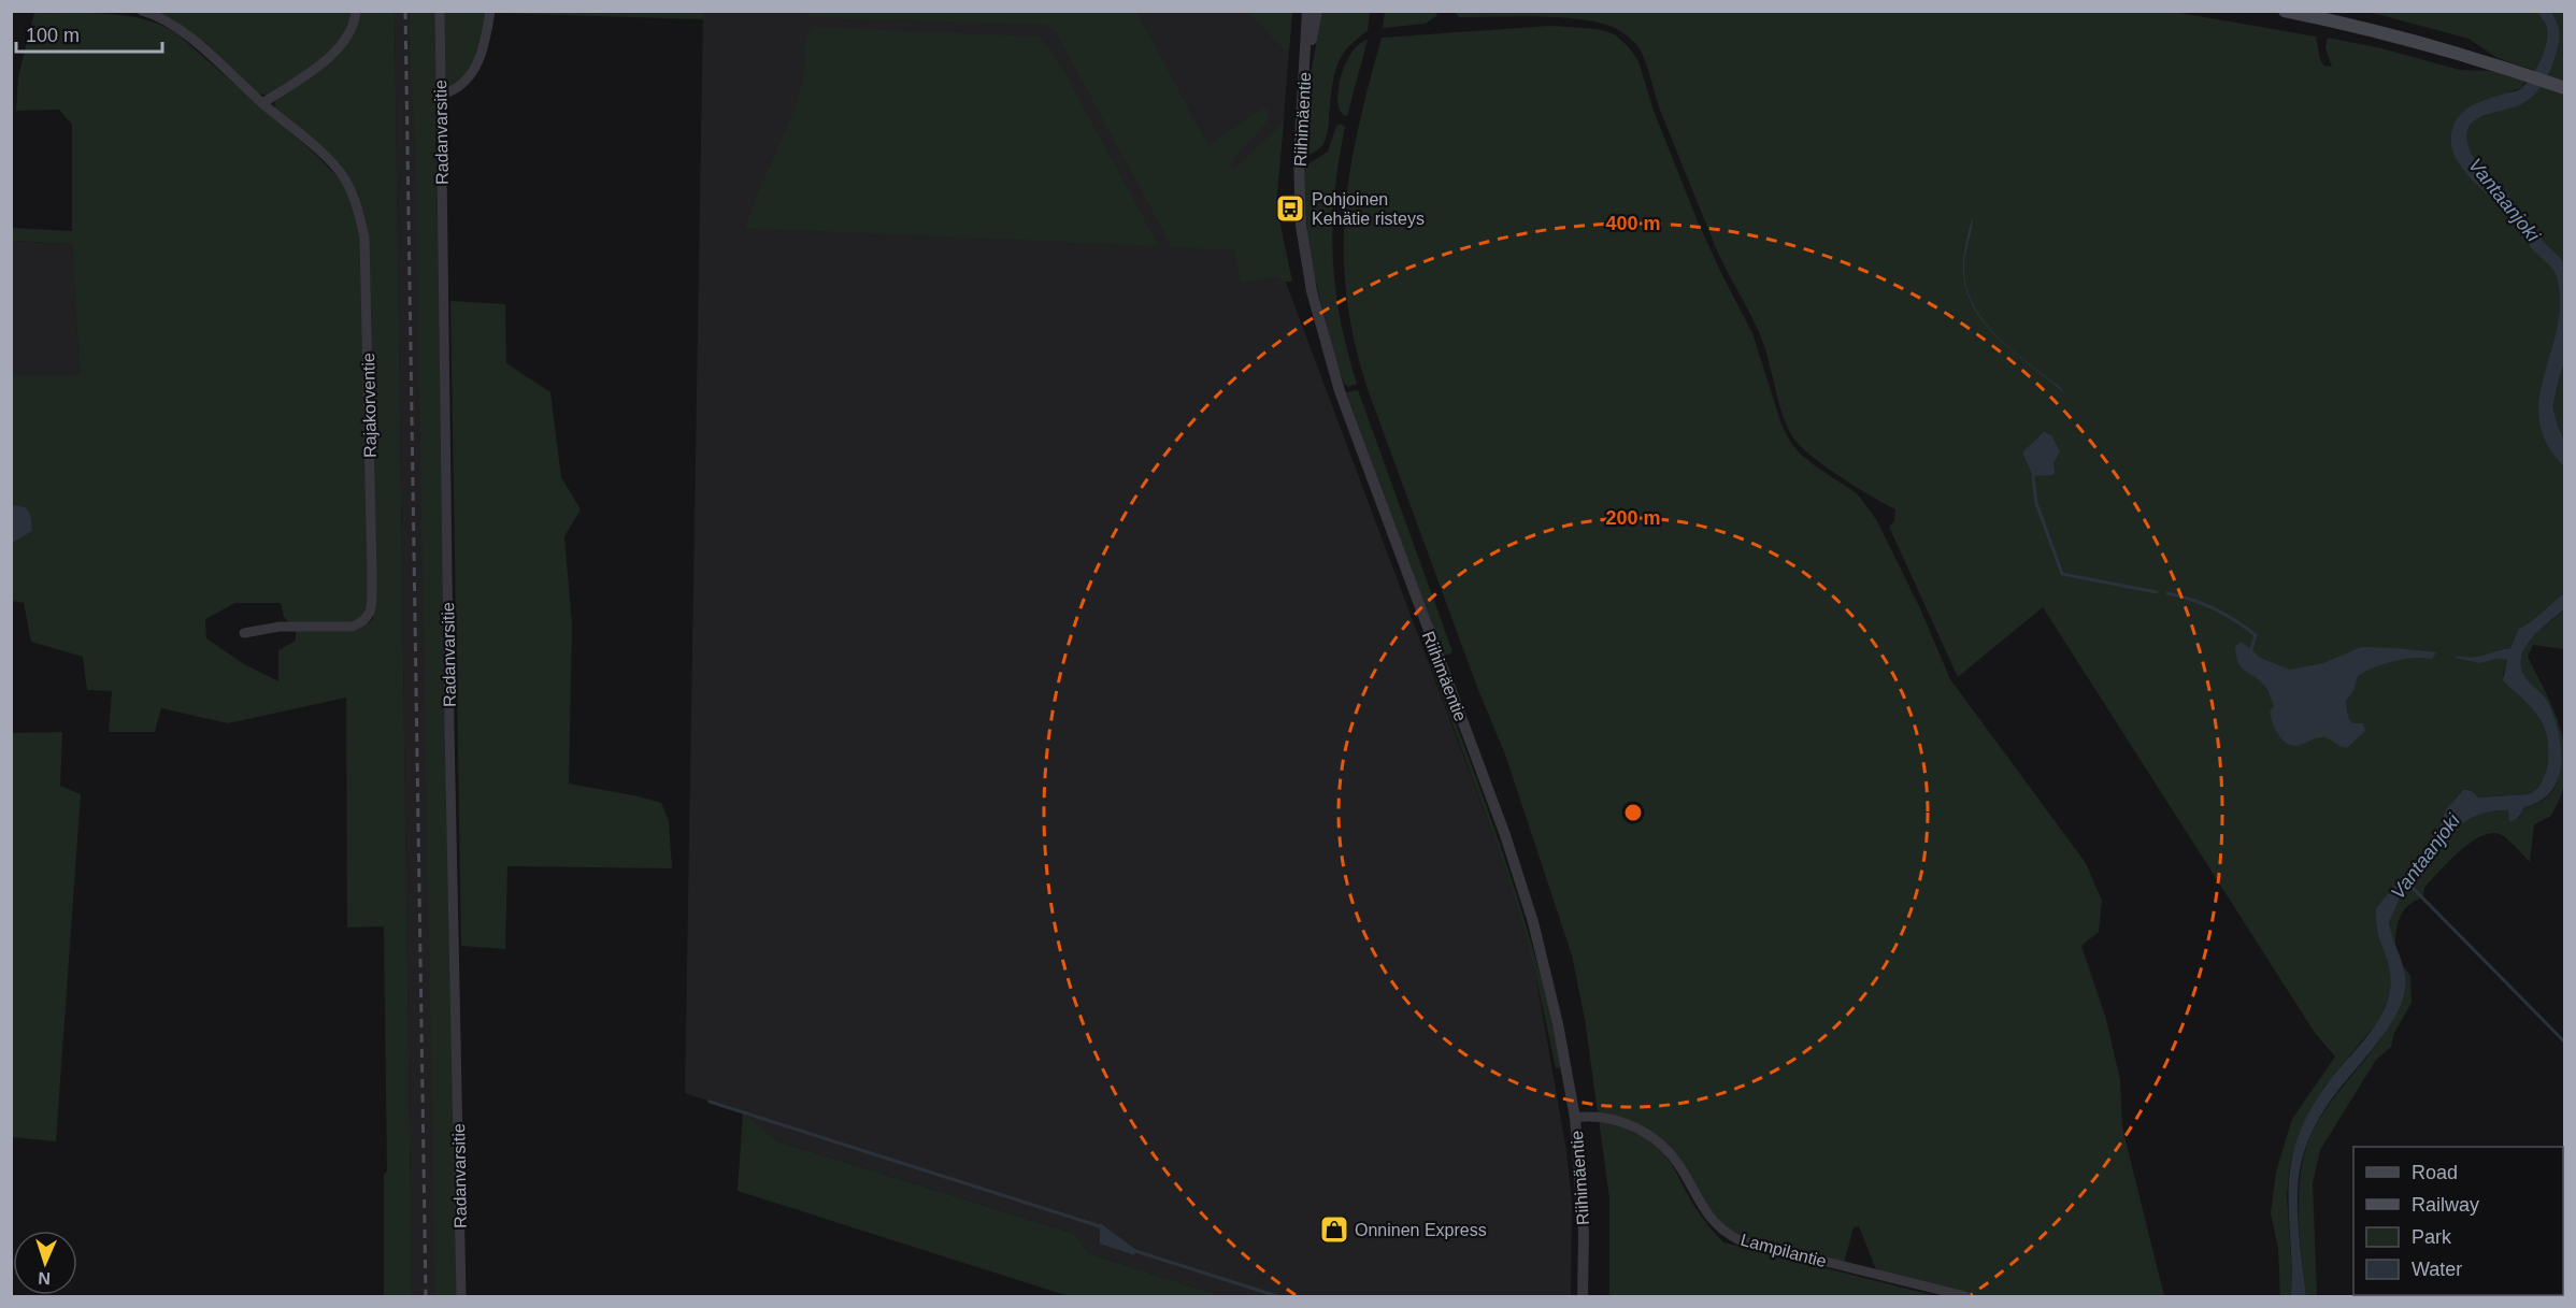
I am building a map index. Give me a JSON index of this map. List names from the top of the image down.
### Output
{
  "streets": {
    "street": [
      "Riihimäentie",
      "Radanvarsitie",
      "Rajakorventie",
      "Lampilantie"
    ]
  },
  "crossings": [
    ["Riihimäentie", "Lampilantie"]
  ],
  "water": ["Vantaanjoki"],
  "places": {
    "bus stop": ["Pohjoinen Kehätie risteys"],
    "shop": ["Onninen Express"]
  },
  "legend": [
    "Road",
    "Railway",
    "Park",
    "Water"
  ],
  "scale_bar": "100 m",
  "north": "bottom",
  "rings": ["400 m", "200 m"]
}
